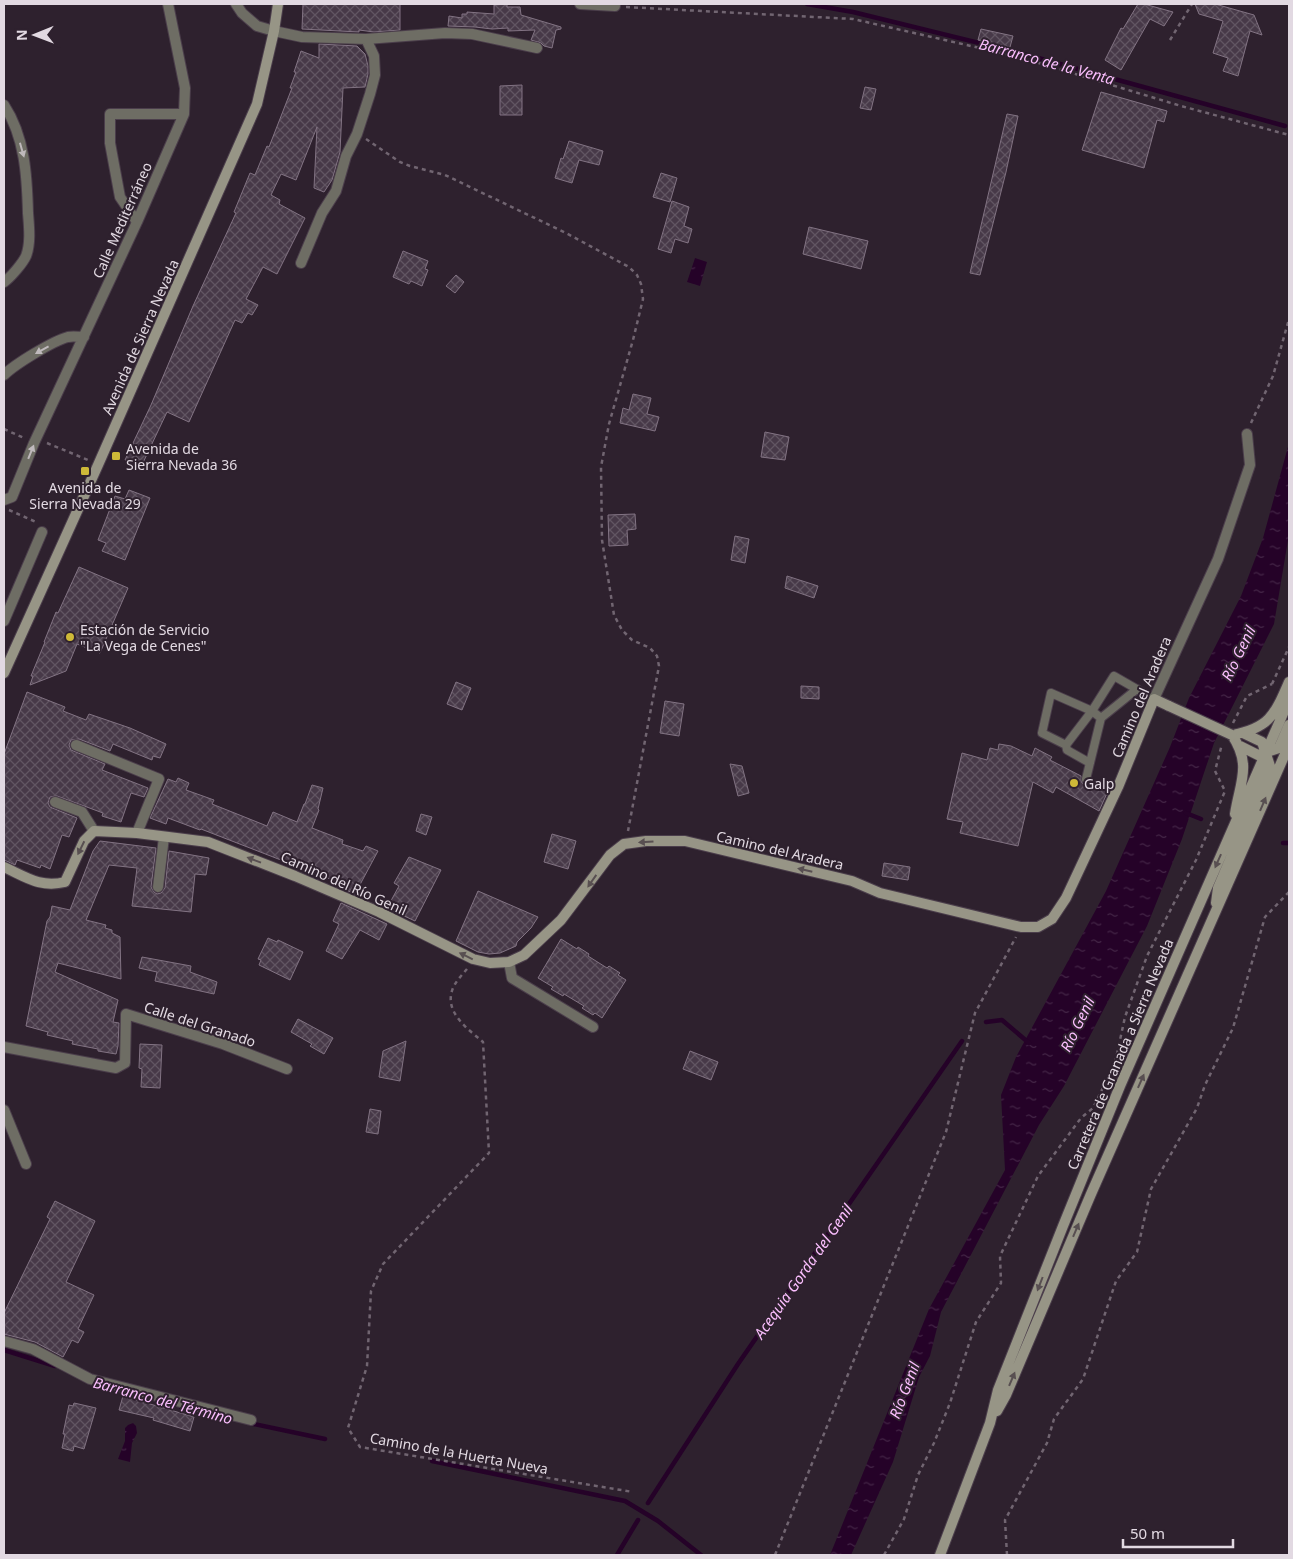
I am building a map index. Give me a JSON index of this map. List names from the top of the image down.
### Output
{
  "streets": {
    "street": [
      "Calle Mediterráneo",
      "Avenida de Sierra Nevada",
      "Camino del Aradera",
      "Camino del Río Genil",
      "Calle del Granado",
      "Carretera de Granada a Sierra Nevada"
    ],
    "path": ["Camino de la Huerta Nueva"]
  },
  "crossings": [
    ["Camino del Río Genil", "Camino de la Huerta Nueva"]
  ],
  "one_way": ["Camino del Aradera", "Camino del Río Genil"],
  "water": [
    "Barranco de la Venta",
    "Río Genil",
    "Acequia Gorda del Genil",
    "Barranco del Término"
  ],
  "places": {
    "transit": ["Avenida de Sierra Nevada 36", "Avenida de Sierra Nevada 29"],
    "other": ["Estación de Servicio \"La Vega de Cenes\"", "Galp"]
  },
  "scale_bar": "50 m",
  "north": "left"
}
